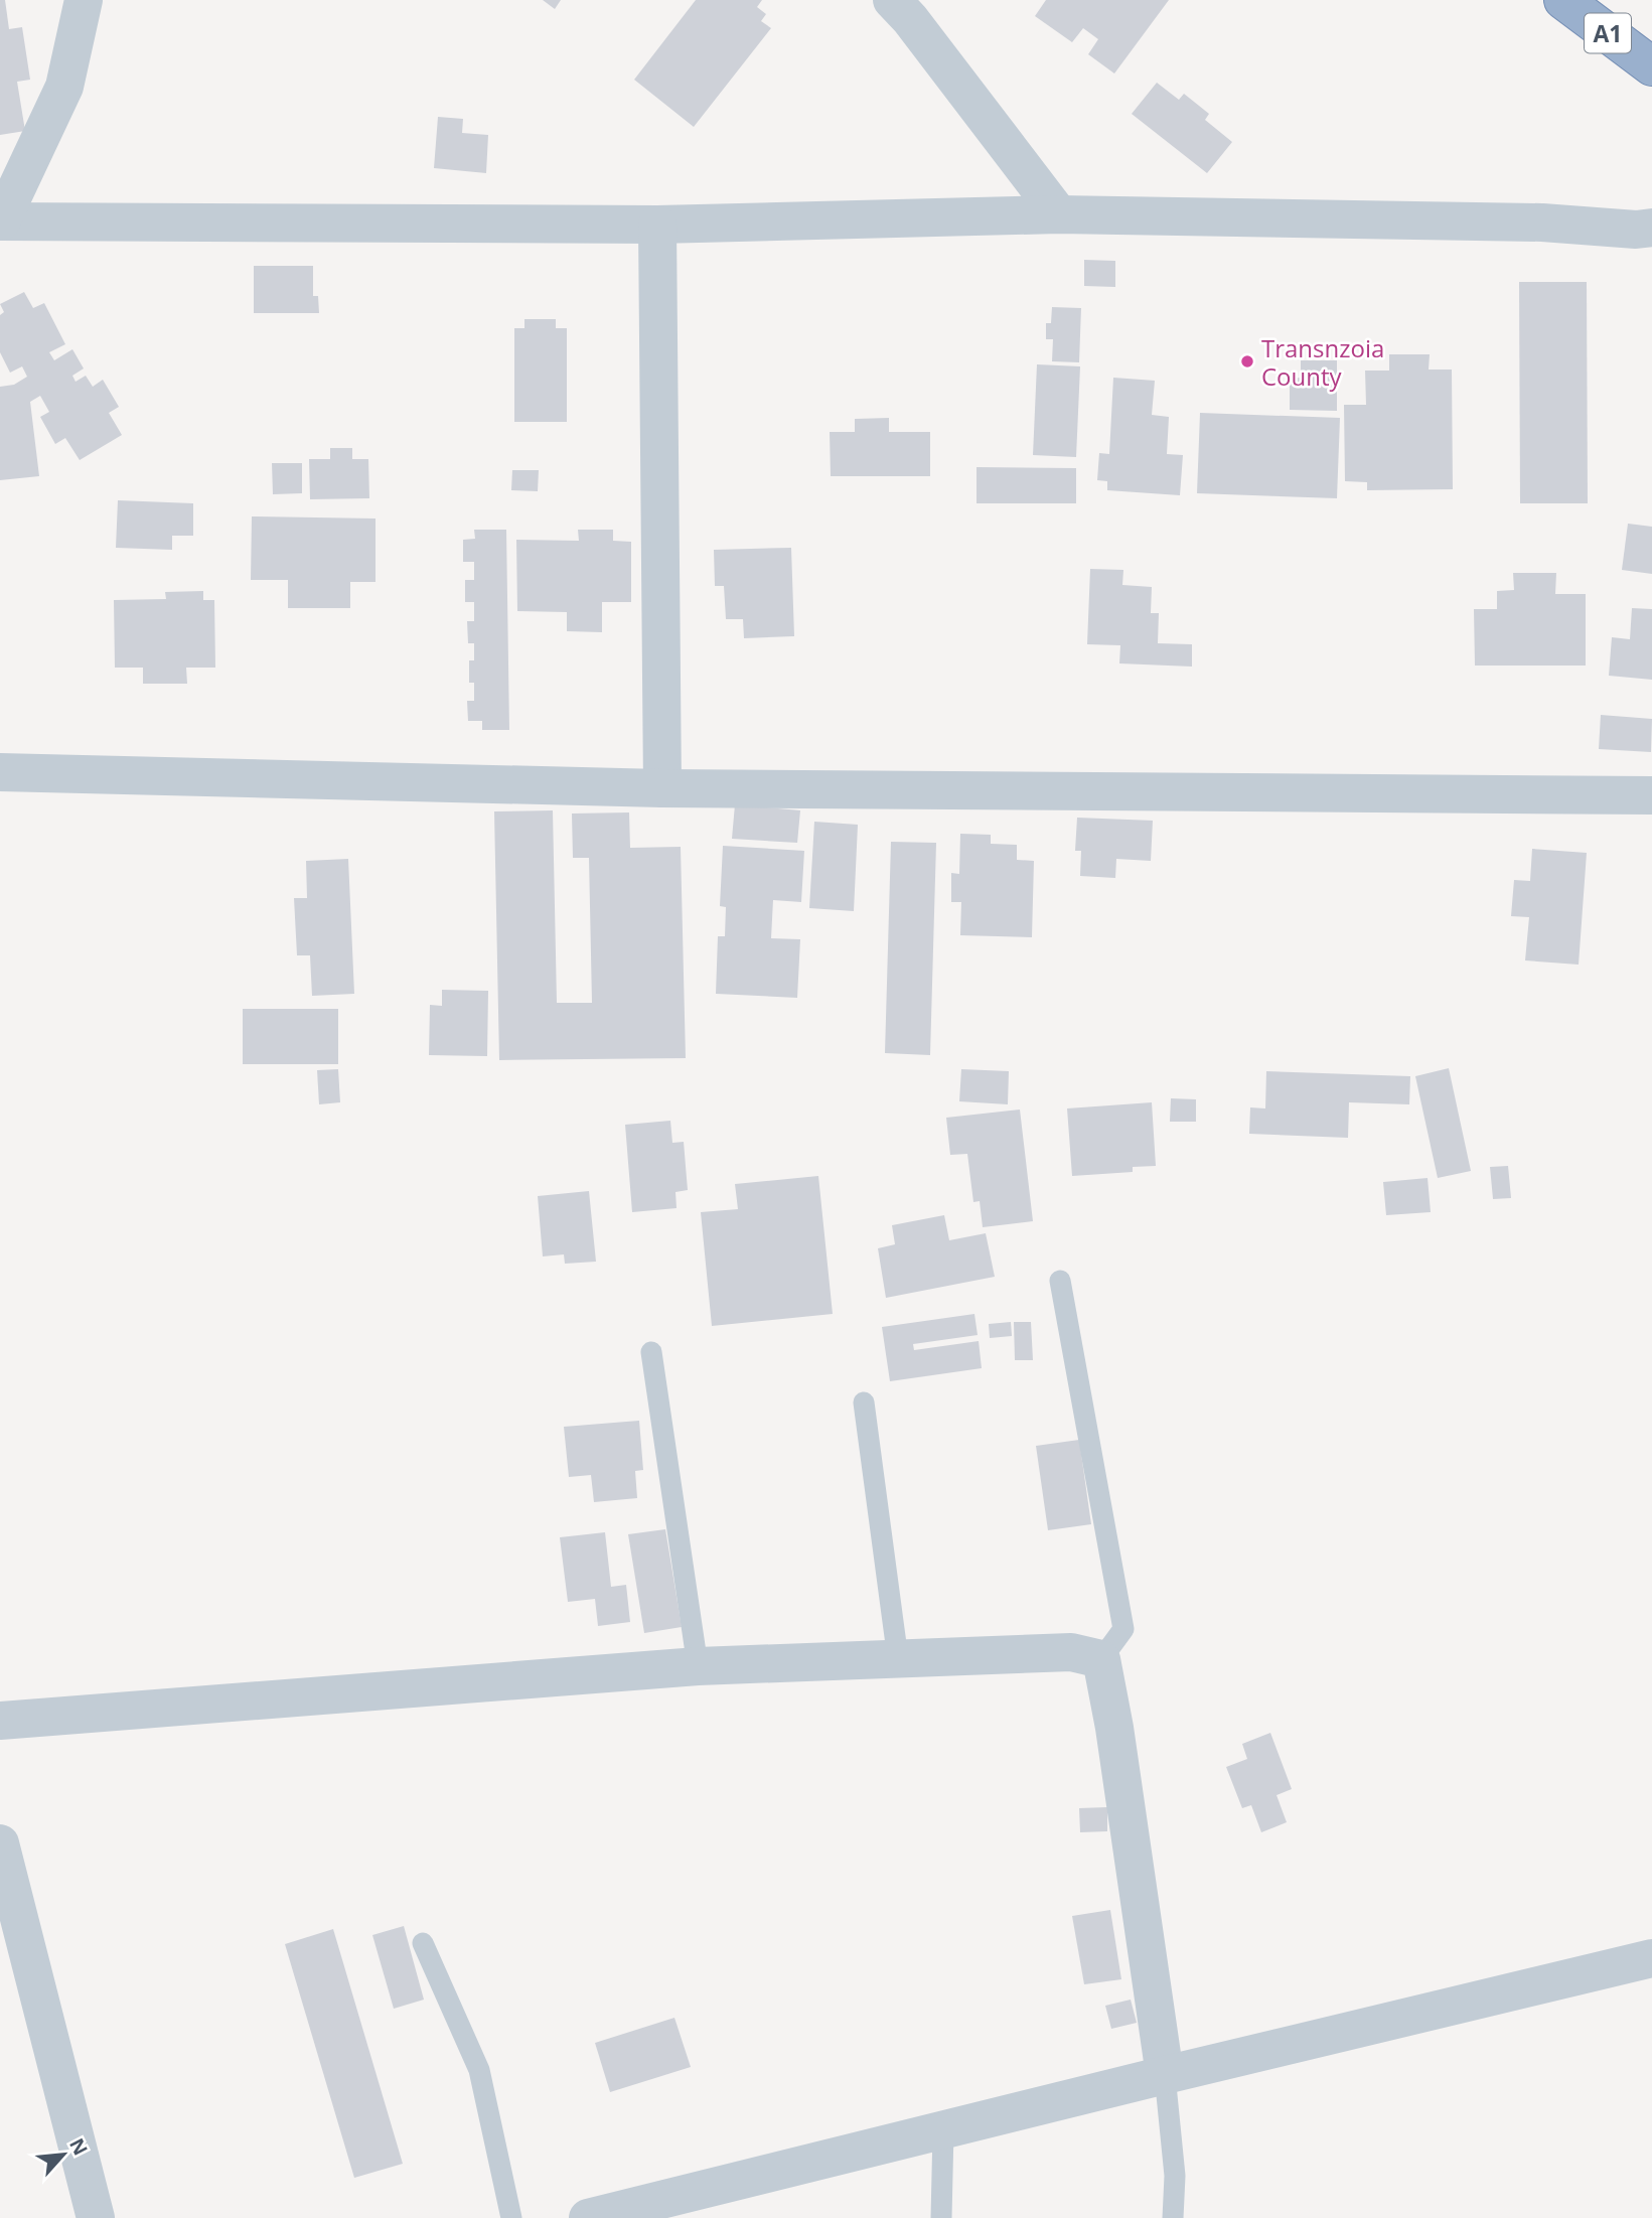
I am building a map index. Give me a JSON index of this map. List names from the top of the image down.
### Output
{
  "streets": {
    "highway": ["A1"]
  },
  "places": ["Transnzoia County"],
  "north": "top right"
}
